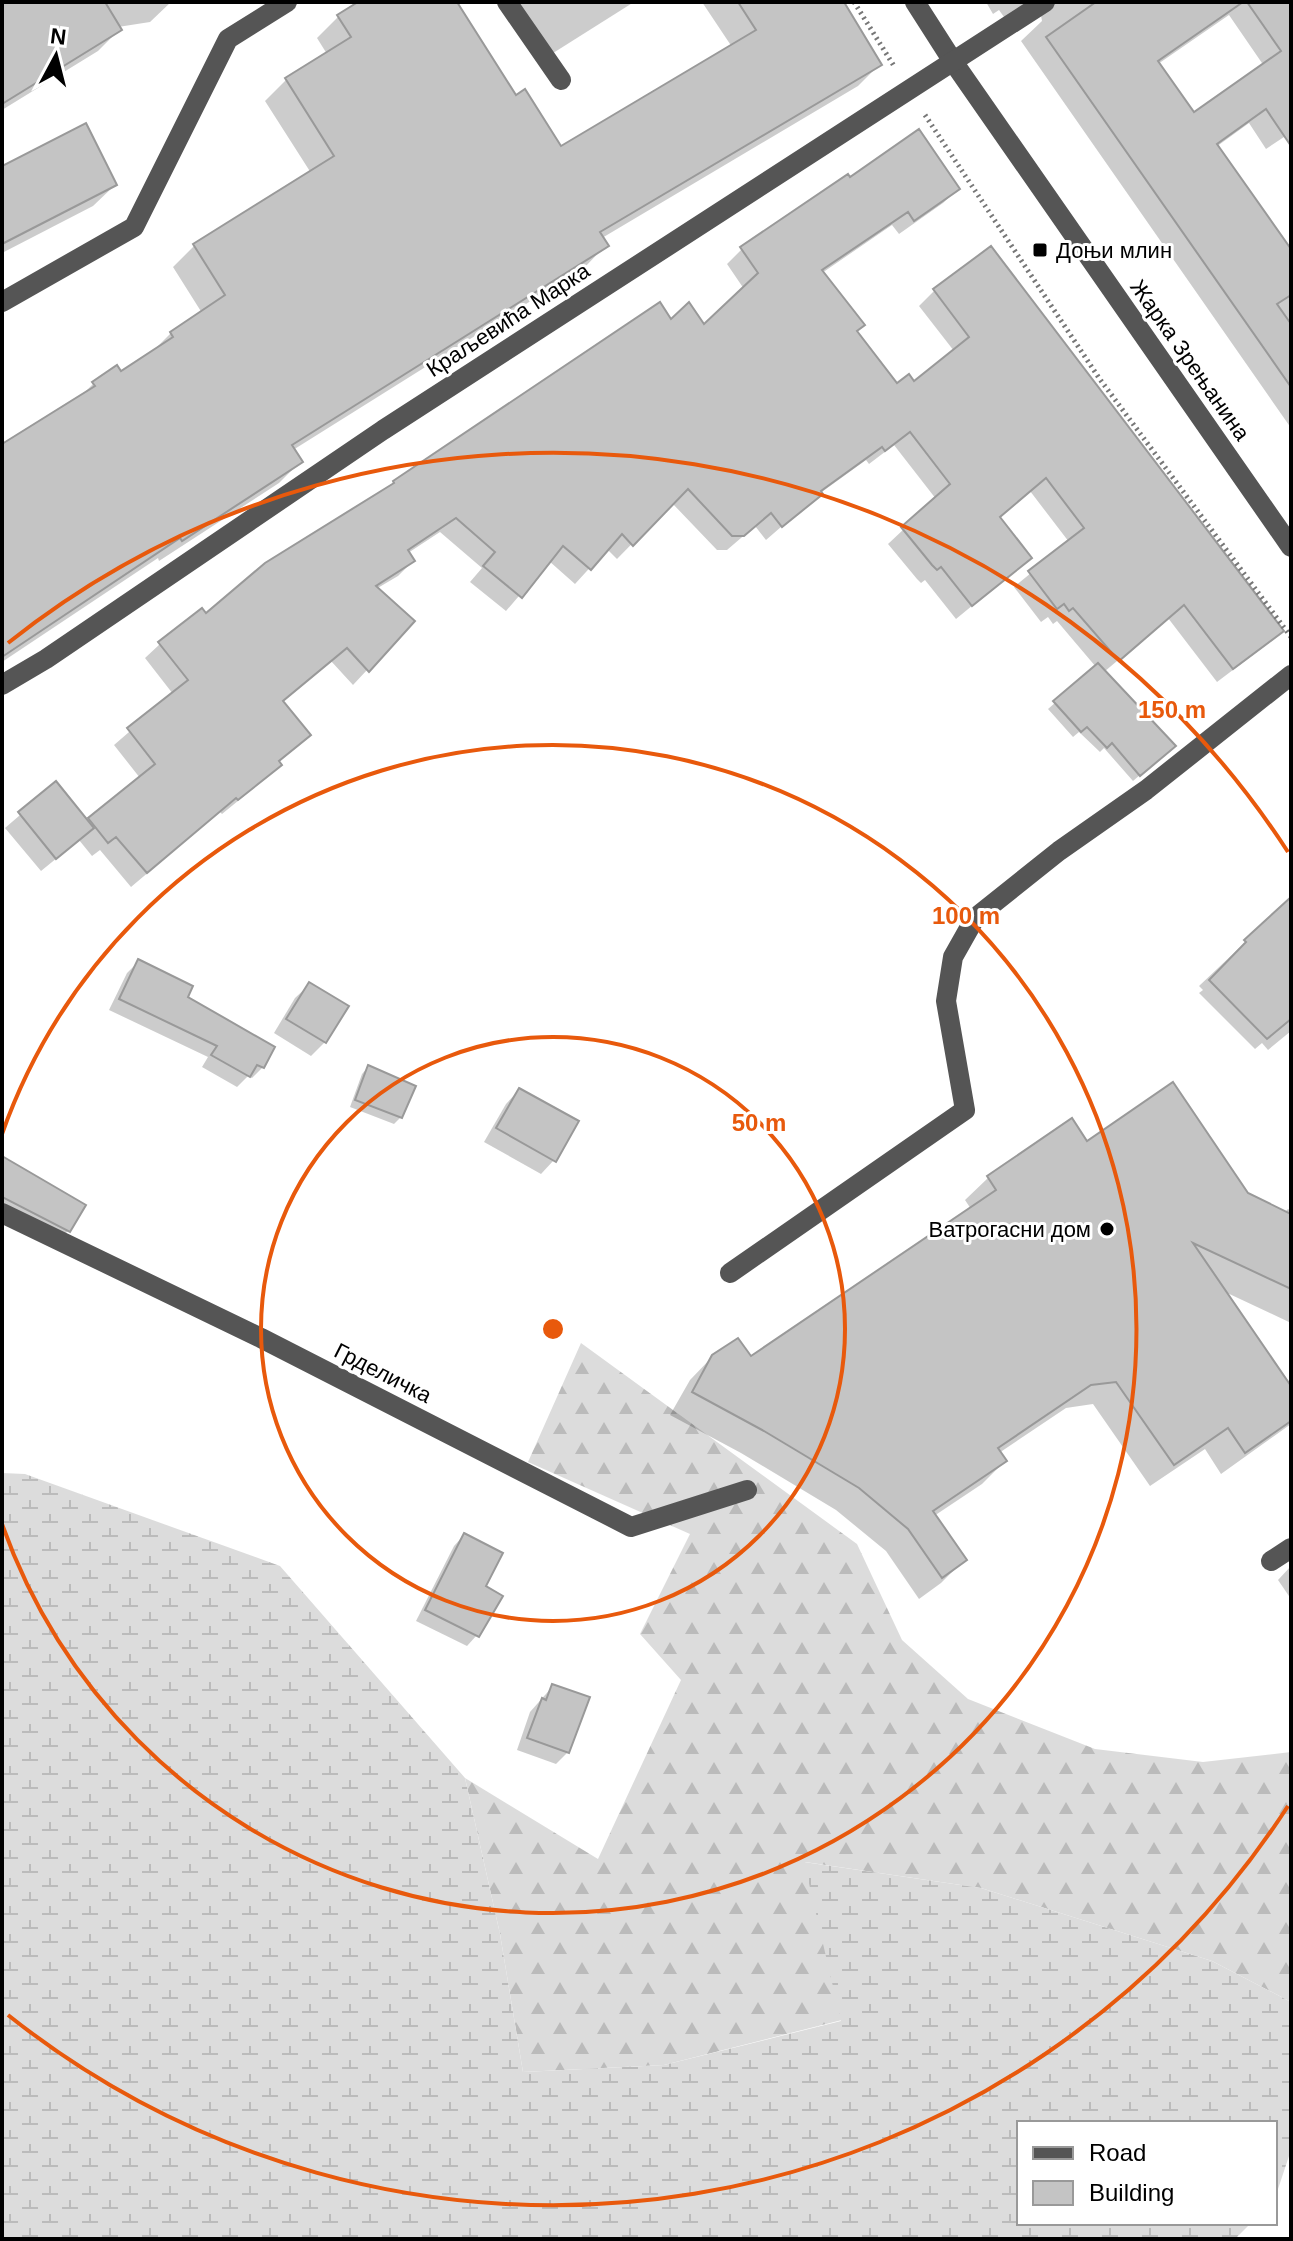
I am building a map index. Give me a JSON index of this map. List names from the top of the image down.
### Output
{
  "streets": {
    "street": ["Краљевића Марка", "Жарка Зрењанина", "Грделичка"]
  },
  "crossings": [
    ["Краљевића Марка", "Жарка Зрењанина"]
  ],
  "places": {
    "transit": ["Доњи млин"],
    "other": ["Ватрогасни дом"]
  },
  "legend": ["Road", "Building"],
  "north": "top",
  "rings": ["150 m", "100 m", "50 m"]
}
